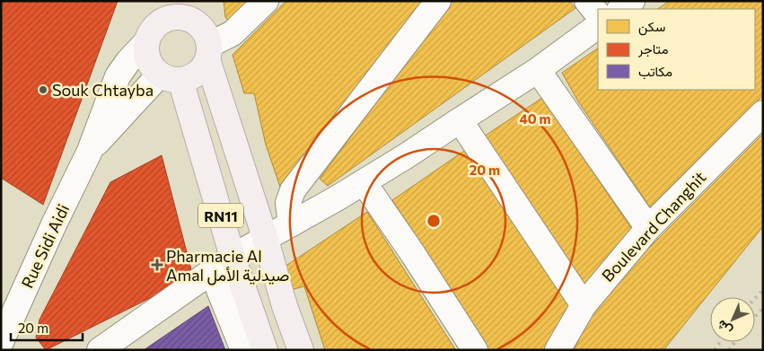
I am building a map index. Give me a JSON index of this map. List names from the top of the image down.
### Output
{
  "streets": {
    "main road": ["RN11"],
    "street": ["Boulevard Changhit", "Rue Sidi Aidi"]
  },
  "crossings": [
    ["RN11", "Rue Sidi Aidi"]
  ],
  "places": {
    "other": ["Souk Chtayba"],
    "health": ["Pharmacie Al Amal صيدلية الأمل"]
  },
  "legend": ["سكن", "متاجر", "مكاتب"],
  "scale_bar": "20 m",
  "north": "bottom left",
  "rings": ["40 m", "20 m"]
}
